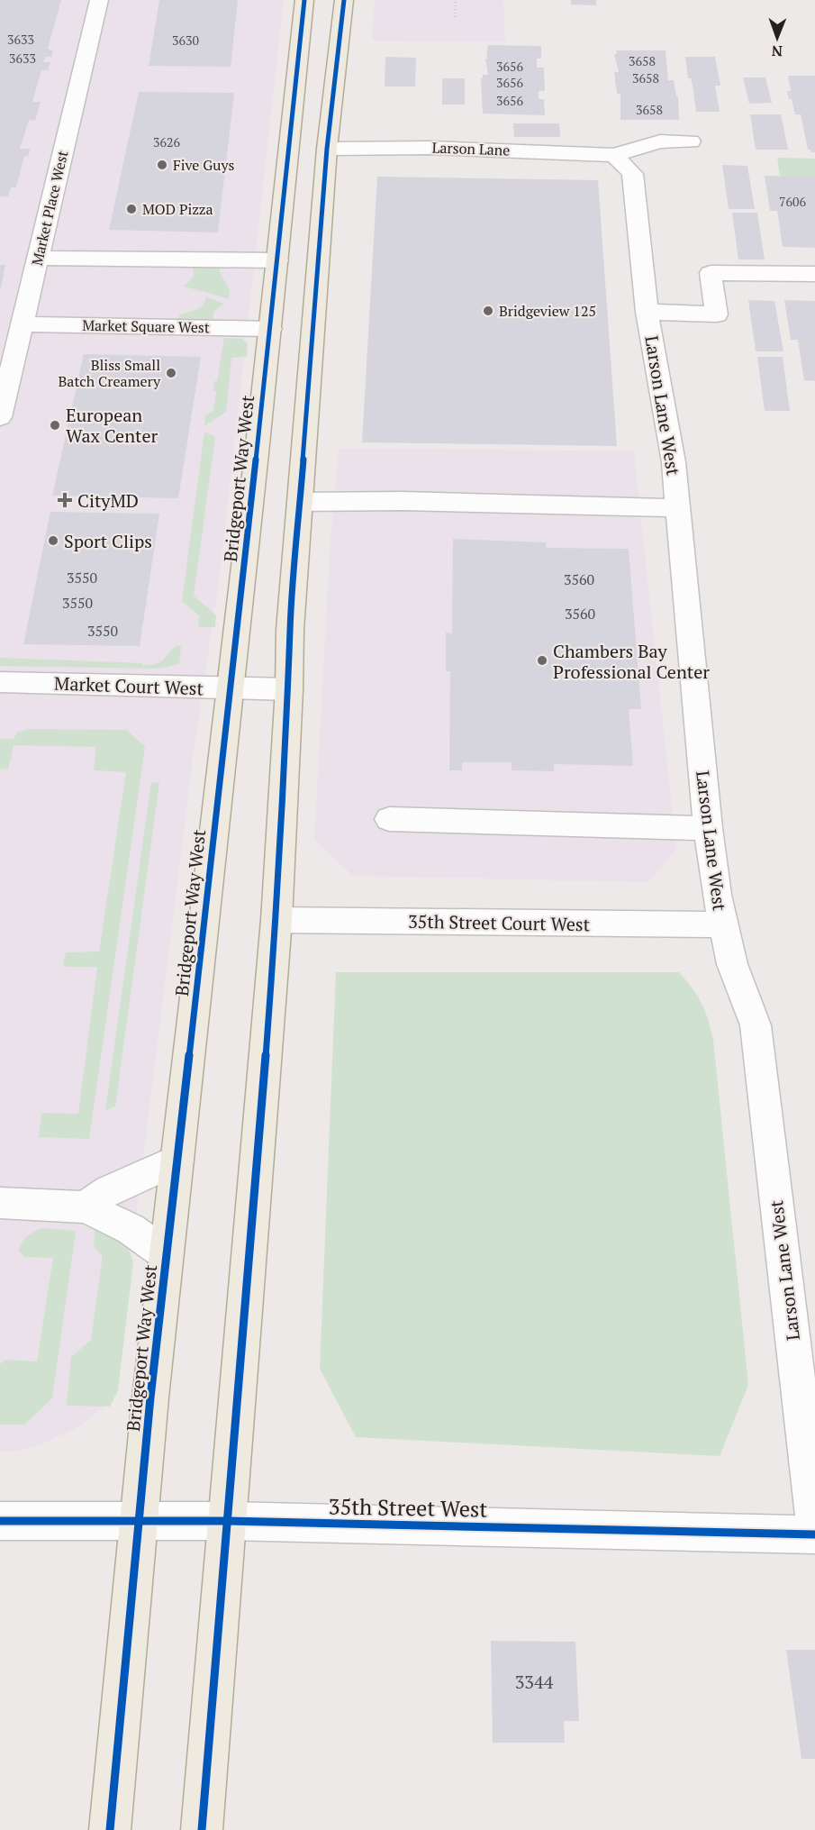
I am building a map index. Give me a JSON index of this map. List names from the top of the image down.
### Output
{
  "streets": {
    "main road": ["Bridgeport Way West"],
    "street": [
      "Larson Lane",
      "Market Place West",
      "Market Square West",
      "Larson Lane West",
      "Market Court West",
      "35th Street Court West",
      "35th Street West"
    ]
  },
  "crossings": [
    ["Larson Lane", "Larson Lane West"],
    ["Market Place West", "Market Square West"],
    ["Market Square West", "Bridgeport Way West"],
    ["Larson Lane West", "35th Street Court West"],
    ["Bridgeport Way West", "Market Court West"],
    ["Bridgeport Way West", "35th Street West"]
  ],
  "places": {
    "other": [
      "Five Guys",
      "MOD Pizza",
      "Bridgeview 125",
      "Bliss Small Batch Creamery",
      "European Wax Center",
      "Sport Clips",
      "Chambers Bay Professional Center"
    ],
    "health": ["CityMD"]
  },
  "house_numbers": [
    "3633",
    "3630",
    "3633",
    "3658",
    "3656",
    "3658",
    "3656",
    "3656",
    "3658",
    "3626",
    "7606",
    "3550",
    "3560",
    "3550",
    "3560",
    "3550",
    "3344"
  ],
  "north": "bottom"
}
